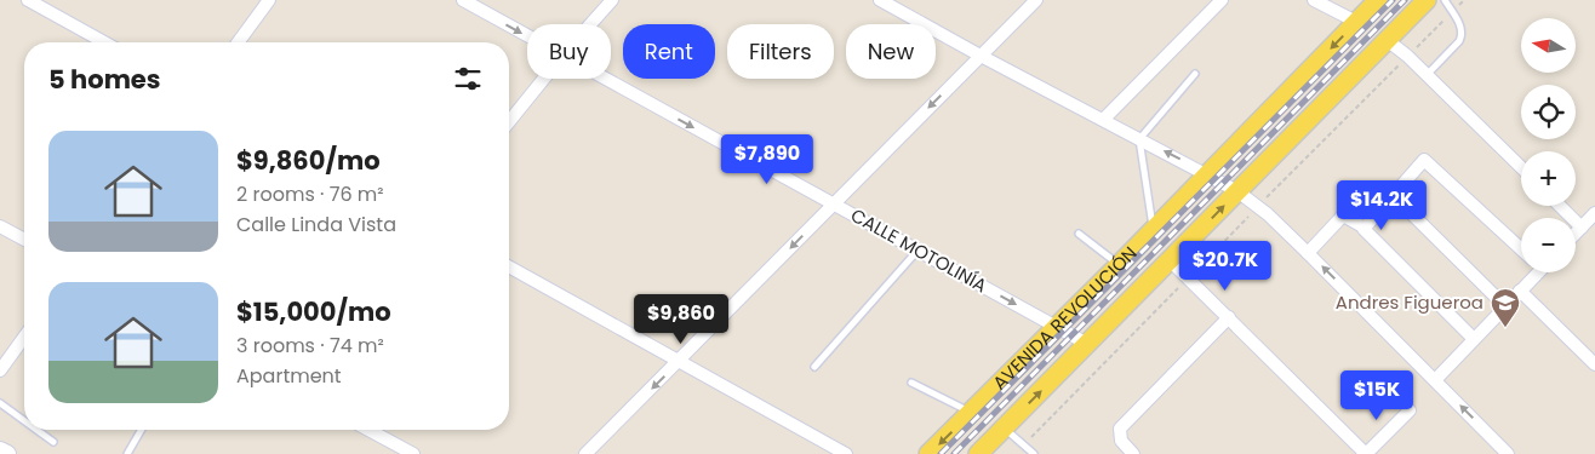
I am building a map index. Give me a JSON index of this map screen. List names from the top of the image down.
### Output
{
  "streets": {
    "main road": ["AVENIDA REVOLUCIÓN"],
    "street": ["CALLE MOTOLINÍA"]
  },
  "crossings": [
    ["CALLE MOTOLINÍA", "AVENIDA REVOLUCIÓN"]
  ],
  "one_way": ["CALLE MOTOLINÍA"],
  "places": {
    "school or university": ["Andres Figueroa"]
  },
  "north": "left",
  "page": {
    "map_buttons": ["+", "−"],
    "chip": [
      "Buy",
      "Rent",
      "Filters",
      "New"
    ],
    "heading": "5 homes",
    "list": [
      {
        "name": "$9,860/mo",
        "note": "2 rooms · 76 m² · Calle Linda Vista"
      },
      {
        "name": "$15,000/mo",
        "note": "3 rooms · 74 m² · Apartment"
      }
    ],
    "price": [
      "$7,890",
      "$14.2K",
      "$20.7K",
      "$9,860",
      "$15K"
    ]
  }
}
